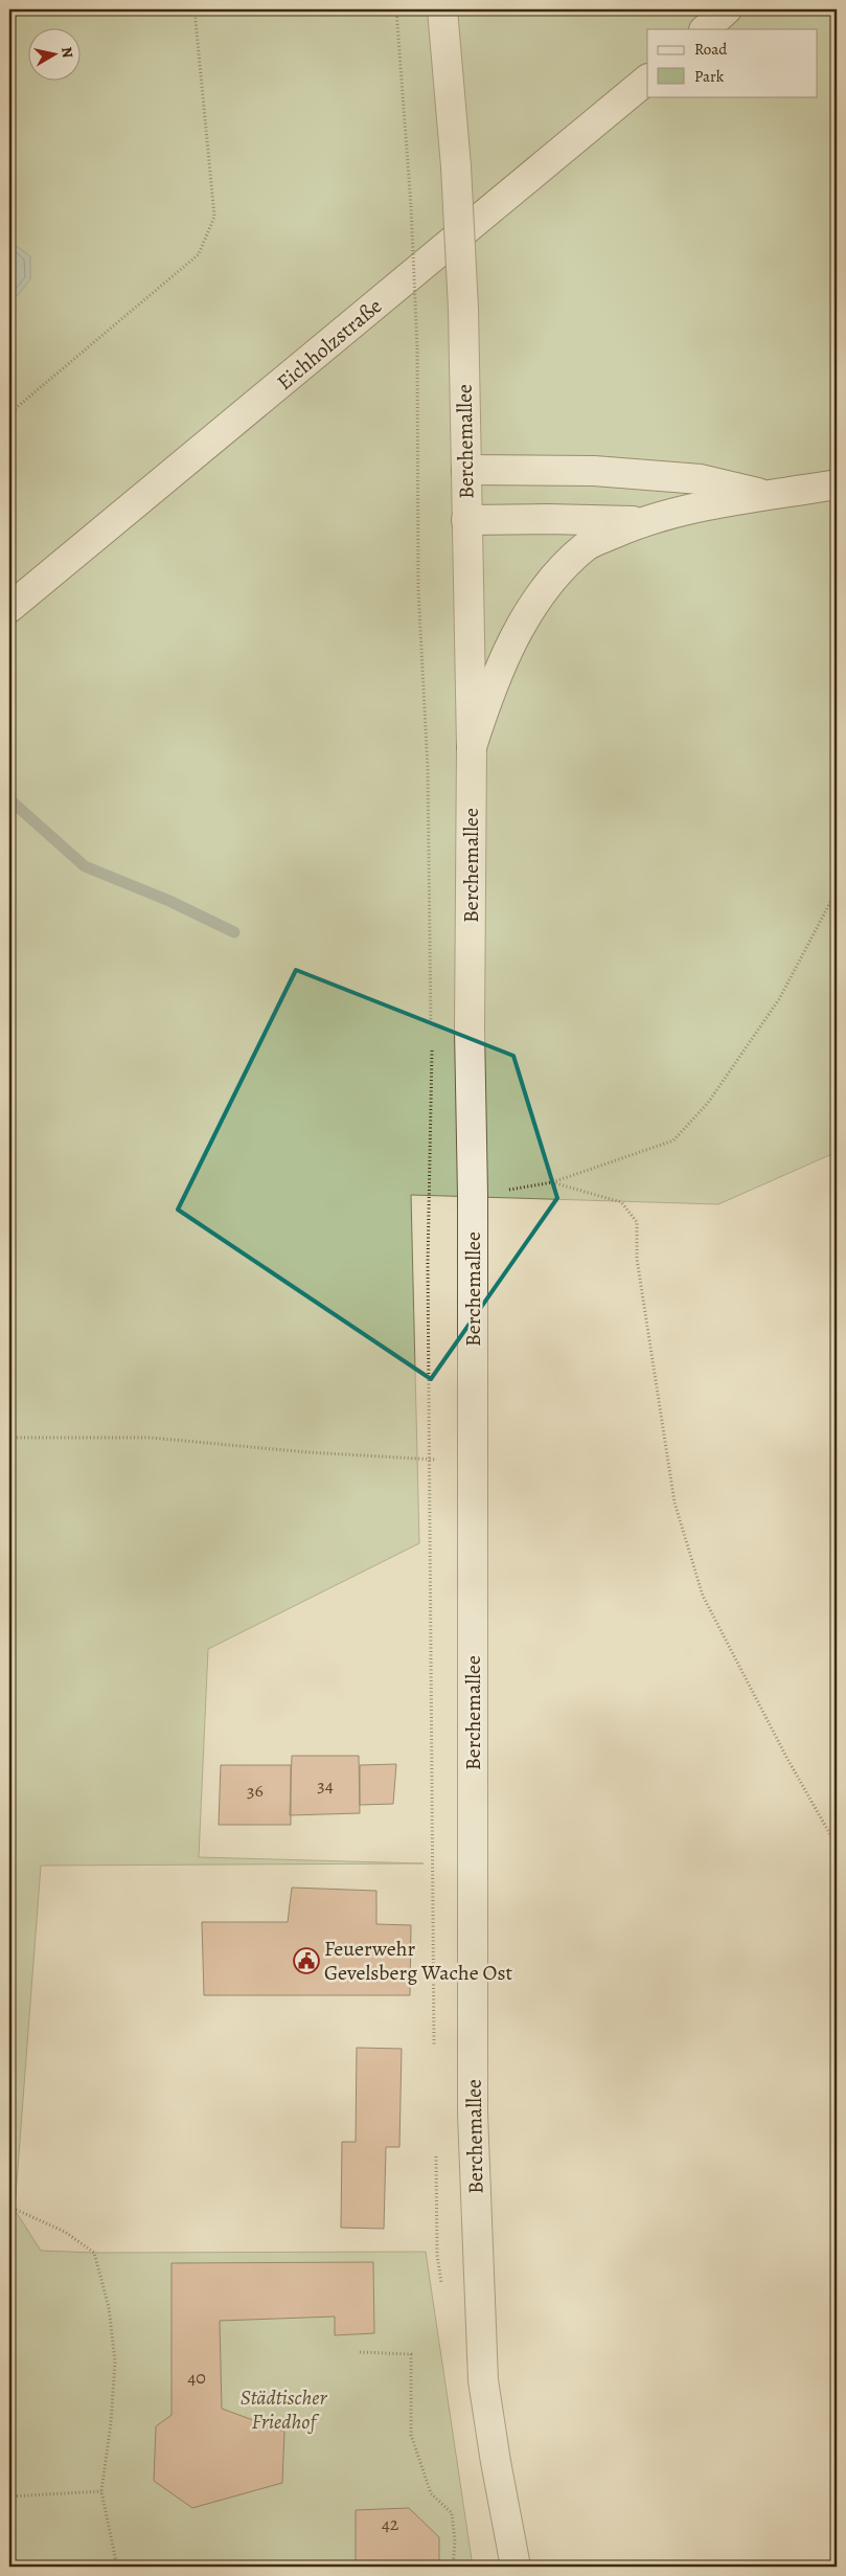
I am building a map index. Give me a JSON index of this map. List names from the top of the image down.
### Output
{
  "streets": {
    "street": ["Eichholzstraße", "Berchemallee"]
  },
  "parks": ["Städtischer Friedhof"],
  "places": {
    "public building": ["Feuerwehr Gevelsberg Wache Ost"]
  },
  "house_numbers": [
    "34",
    "36",
    "40",
    "42"
  ],
  "legend": ["Road", "Park"],
  "north": "right"
}
